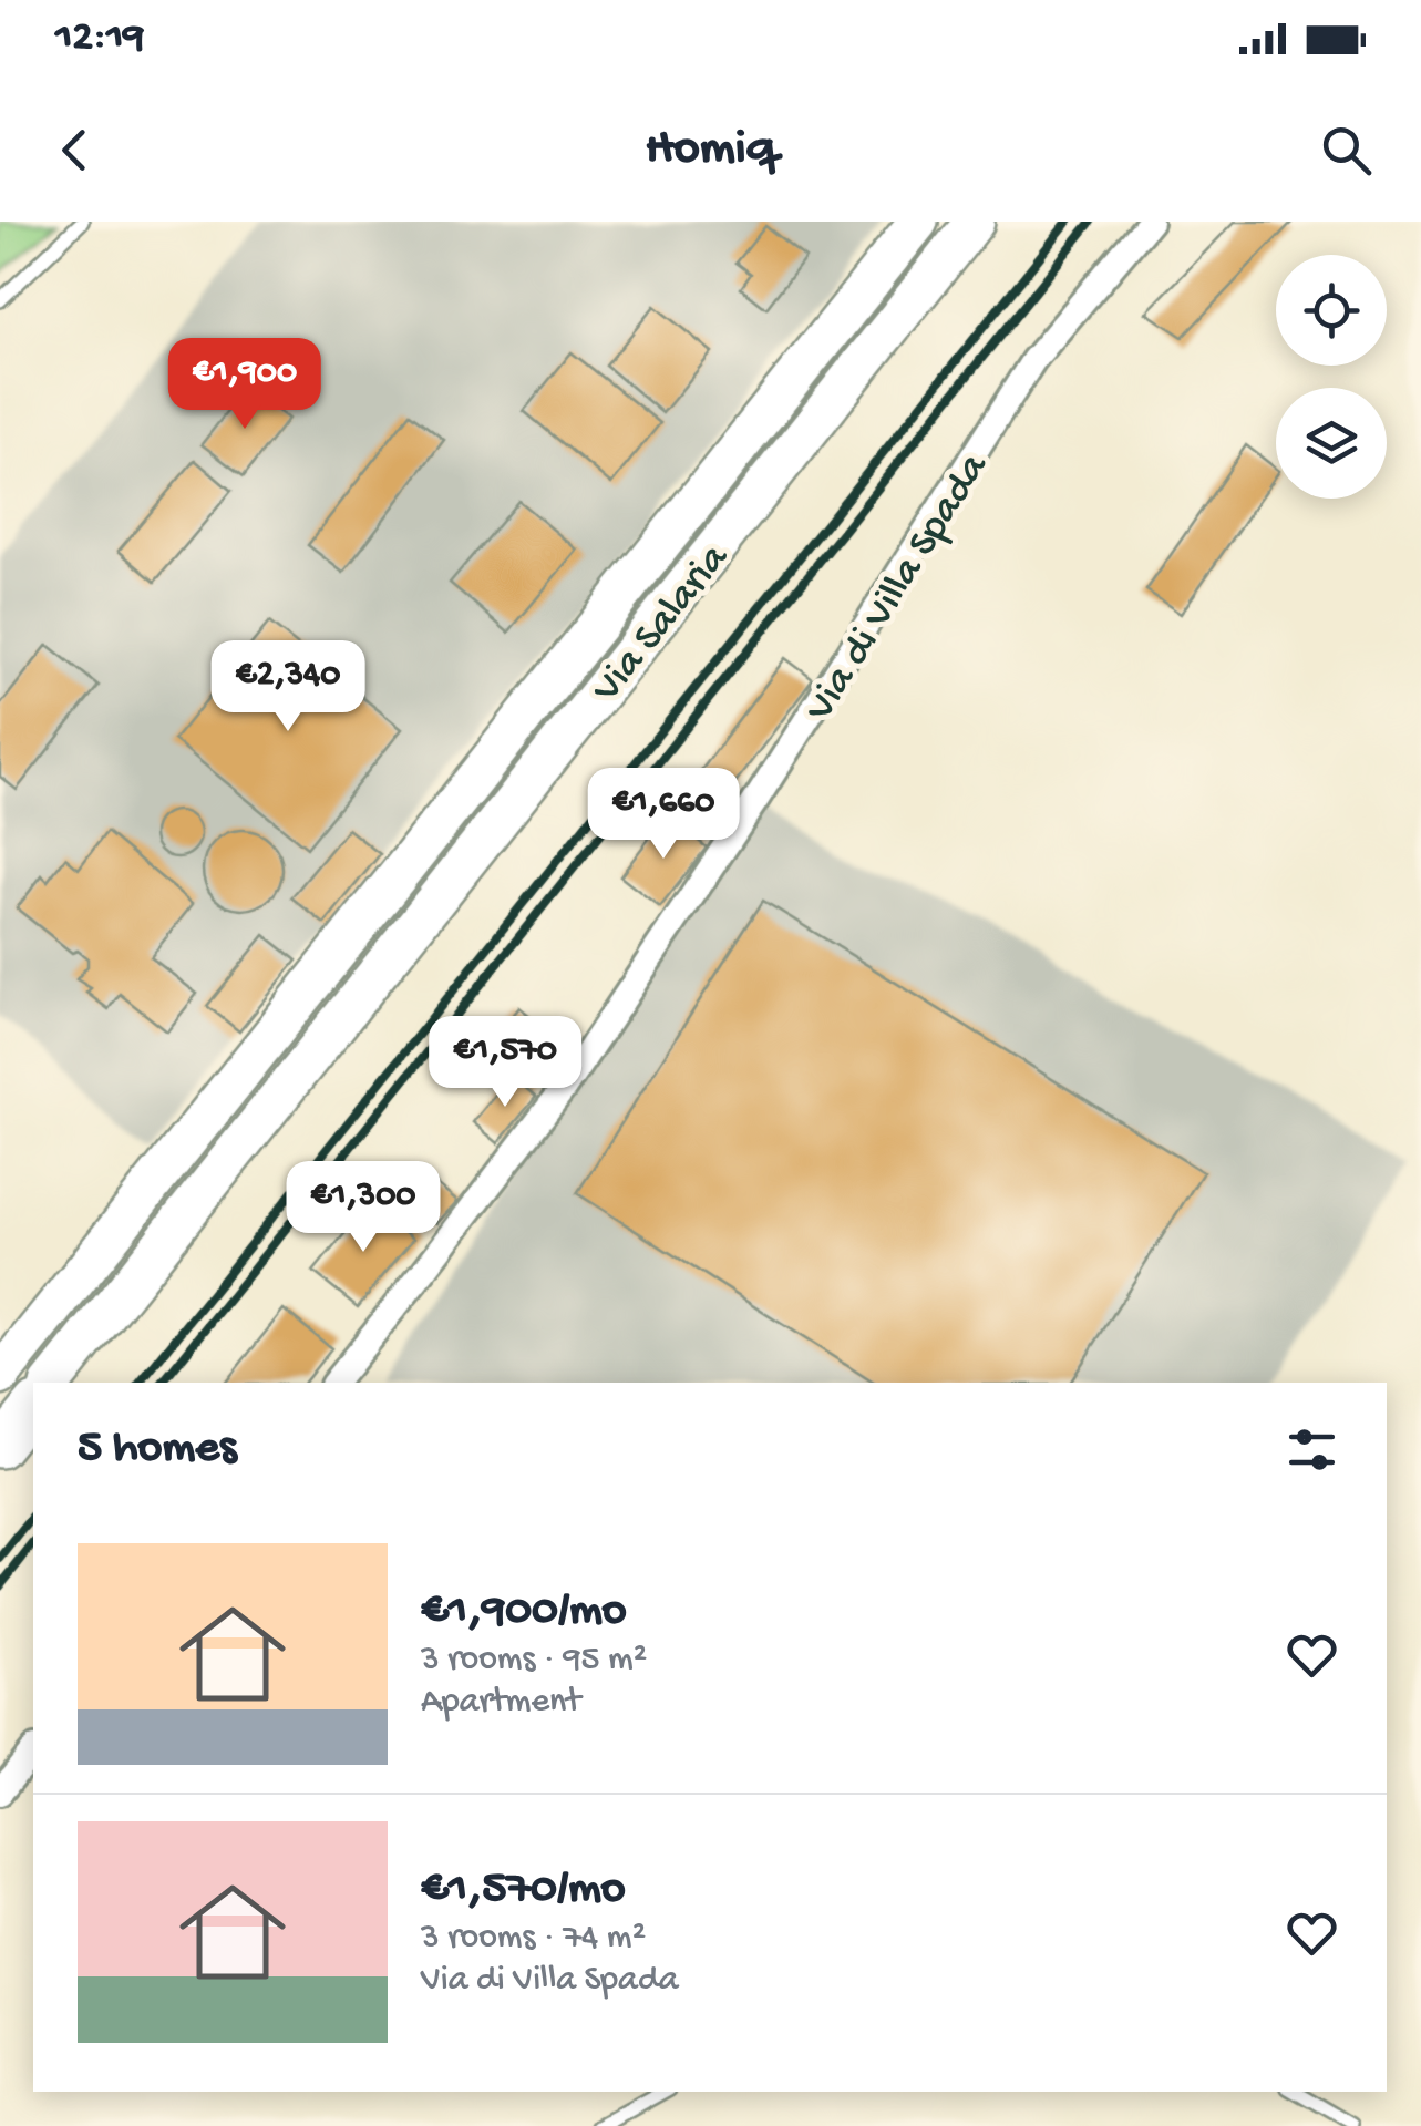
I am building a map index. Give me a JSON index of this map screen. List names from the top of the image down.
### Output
{
  "streets": {
    "main road": ["Via Salaria"],
    "street": ["Via di Villa Spada"]
  },
  "page": {
    "status": "12:19",
    "header": "Homiq",
    "price": [
      "€1,900",
      "€2,340",
      "€1,660",
      "€1,570",
      "€1,300"
    ],
    "heading": "5 homes",
    "list": [
      {
        "name": "€1,900/mo",
        "note": "3 rooms · 95 m² · Apartment"
      },
      {
        "name": "€1,570/mo",
        "note": "3 rooms · 74 m² · Via di Villa Spada"
      }
    ]
  }
}
